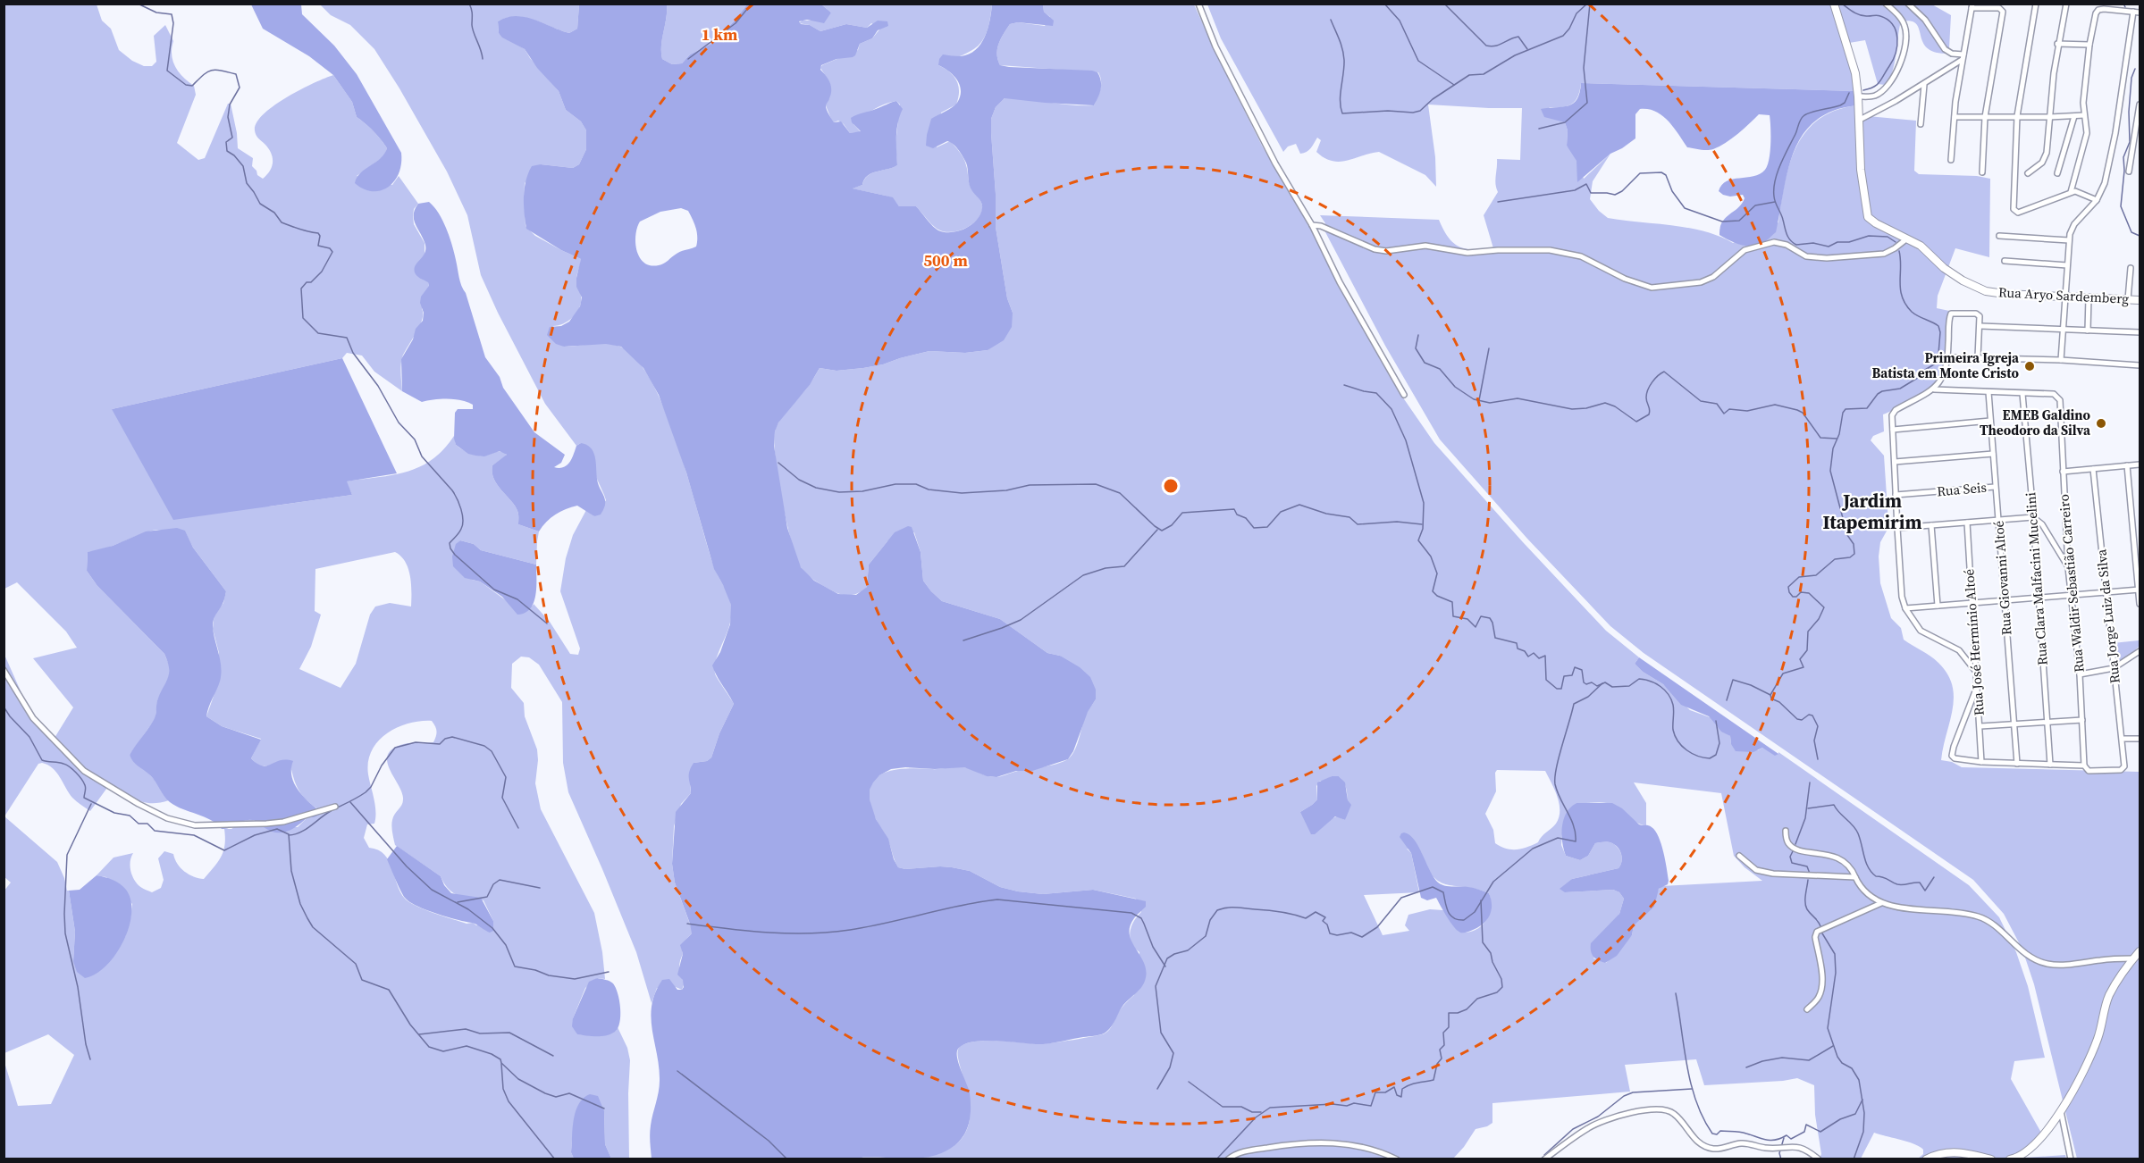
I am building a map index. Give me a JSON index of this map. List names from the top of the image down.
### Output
{
  "streets": {
    "street": [
      "Rua Aryo Sardemberg",
      "Rua Seis",
      "Rua Giovanni Altoé",
      "Rua Clara Malfacini Mucelini",
      "Rua Waldir Sebastião Carreiro",
      "Rua Jorge Luiz da Silva",
      "Rua José Hermínio Altoé"
    ]
  },
  "crossings": [
    ["Rua Seis", "Rua Giovanni Altoé"],
    ["Rua Clara Malfacini Mucelini", "Rua Waldir Sebastião Carreiro"],
    ["Rua Waldir Sebastião Carreiro", "Rua Jorge Luiz da Silva"]
  ],
  "districts": ["Jardim Itapemirim"],
  "places": ["Primeira Igreja Batista em Monte Cristo", "EMEB Galdino Theodoro da Silva"],
  "rings": ["1 km", "500 m"]
}
